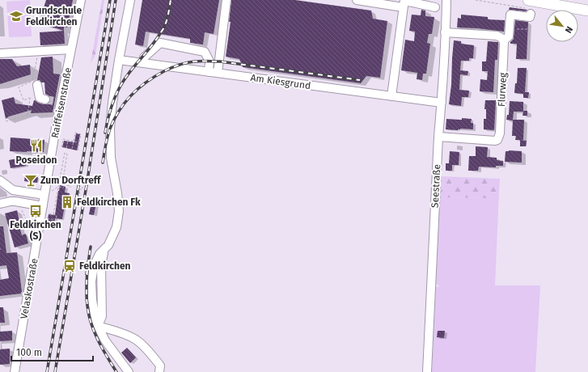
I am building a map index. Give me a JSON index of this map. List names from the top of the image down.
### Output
{
  "streets": {
    "street": [
      "Am Kiesgrund",
      "Flurweg",
      "Raiffeisenstraße",
      "Seestraße",
      "Velaskostraße"
    ]
  },
  "crossings": [
    ["Am Kiesgrund", "Seestraße"],
    ["Flurweg", "Seestraße"],
    ["Raiffeisenstraße", "Velaskostraße"]
  ],
  "places": {
    "school or university": ["Grundschule Feldkirchen"],
    "restaurant": ["Poseidon"],
    "bar": ["Zum Dorftreff"],
    "building": ["Feldkirchen Fk"],
    "bus stop": ["Feldkirchen (S)"],
    "station": ["Feldkirchen"]
  },
  "scale_bar": "100 m",
  "north": "bottom right"
}
